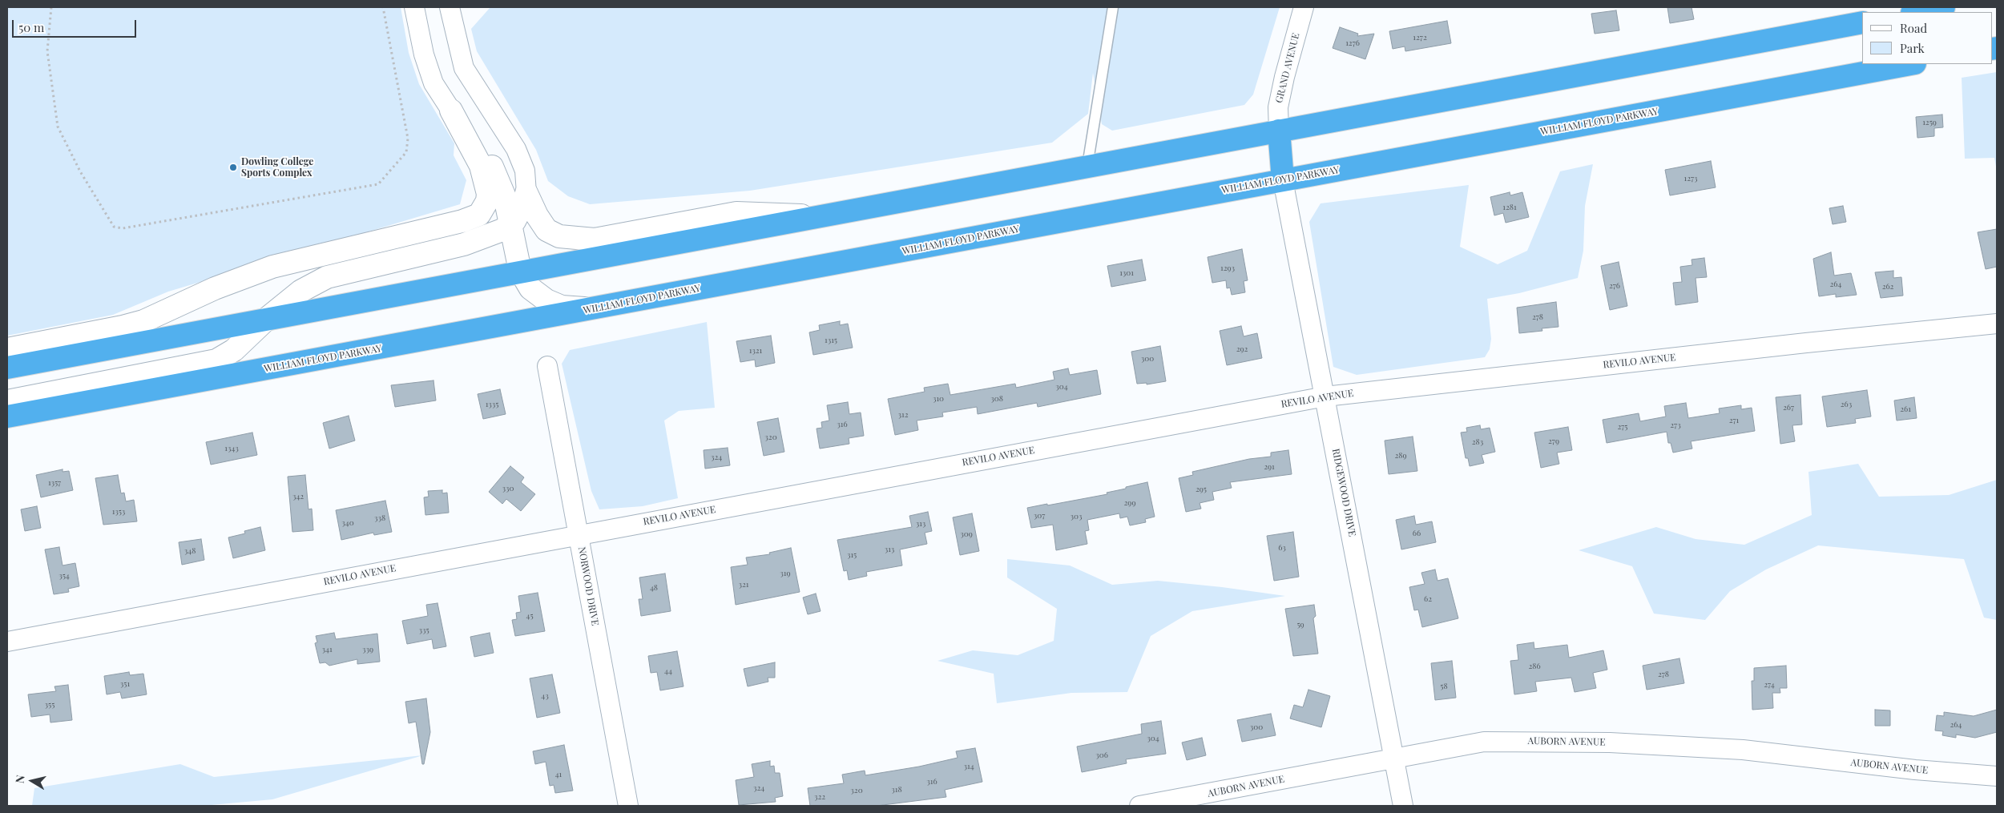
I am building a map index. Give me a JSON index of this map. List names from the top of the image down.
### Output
{
  "streets": {
    "highway": ["WILLIAM FLOYD PARKWAY"],
    "street": [
      "GRAND AVENUE",
      "REVILO AVENUE",
      "RIDGEWOOD DRIVE",
      "NORWOOD DRIVE",
      "AUBORN AVENUE"
    ]
  },
  "crossings": [
    ["WILLIAM FLOYD PARKWAY", "RIDGEWOOD DRIVE"],
    ["REVILO AVENUE", "RIDGEWOOD DRIVE"],
    ["REVILO AVENUE", "NORWOOD DRIVE"],
    ["RIDGEWOOD DRIVE", "AUBORN AVENUE"]
  ],
  "places": ["Dowling College Sports Complex"],
  "house_numbers": [
    "1272",
    "1276",
    "1259",
    "1273",
    "1281",
    "1293",
    "1301",
    "264",
    "276",
    "262",
    "278",
    "1315",
    "292",
    "1321",
    "300",
    "304",
    "310",
    "308",
    "1335",
    "263",
    "267",
    "261",
    "312",
    "271",
    "316",
    "273",
    "275",
    "320",
    "279",
    "283",
    "1343",
    "289",
    "324",
    "291",
    "1357",
    "330",
    "295",
    "342",
    "299",
    "1353",
    "307",
    "303",
    "338",
    "340",
    "313",
    "66",
    "309",
    "63",
    "313",
    "348",
    "315",
    "319",
    "354",
    "321",
    "48",
    "62",
    "45",
    "59",
    "335",
    "341",
    "339",
    "286",
    "44",
    "278",
    "351",
    "274",
    "58",
    "43",
    "355",
    "264",
    "300",
    "304",
    "306",
    "314",
    "41",
    "316",
    "324",
    "318",
    "320",
    "322"
  ],
  "legend": ["Road", "Park"],
  "scale_bar": "50 m",
  "north": "left"
}
